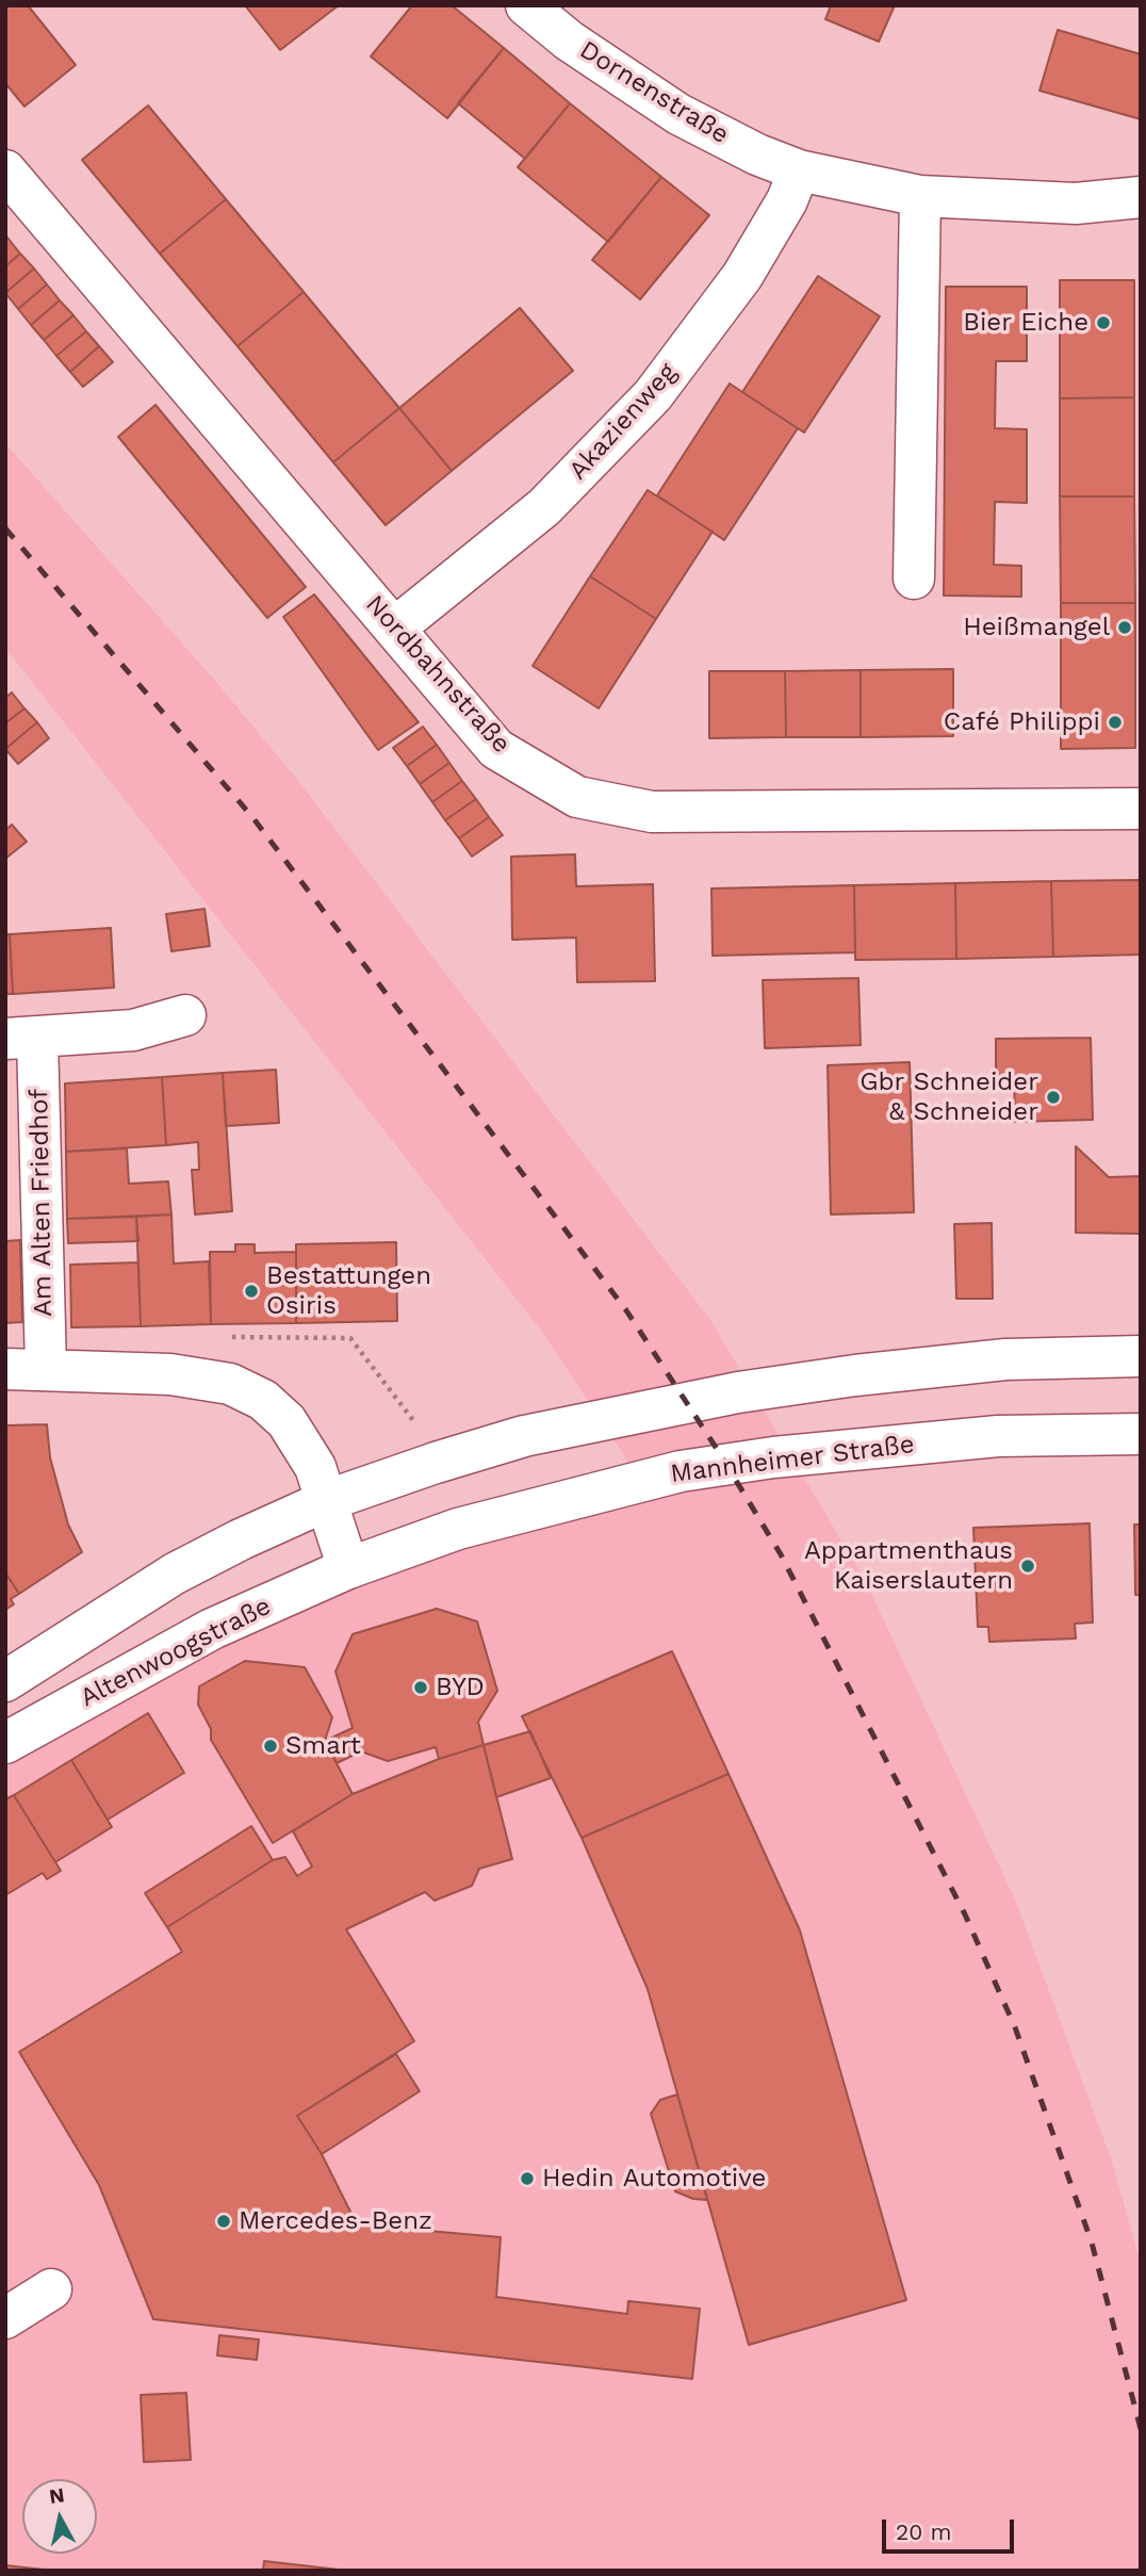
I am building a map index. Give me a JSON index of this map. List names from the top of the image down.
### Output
{
  "streets": {
    "street": [
      "Dornenstraße",
      "Akazienweg",
      "Nordbahnstraße",
      "Am Alten Friedhof",
      "Mannheimer Straße",
      "Altenwoogstraße"
    ]
  },
  "crossings": [
    ["Dornenstraße", "Akazienweg"],
    ["Akazienweg", "Nordbahnstraße"],
    ["Mannheimer Straße", "Altenwoogstraße"]
  ],
  "places": [
    "Bier Eiche",
    "Heißmangel",
    "Café Philippi",
    "Gbr Schneider & Schneider",
    "Bestattungen Osiris",
    "Appartmenthaus Kaiserslautern",
    "BYD",
    "Smart",
    "Hedin Automotive",
    "Mercedes-Benz"
  ],
  "scale_bar": "20 m",
  "north": "top"
}
